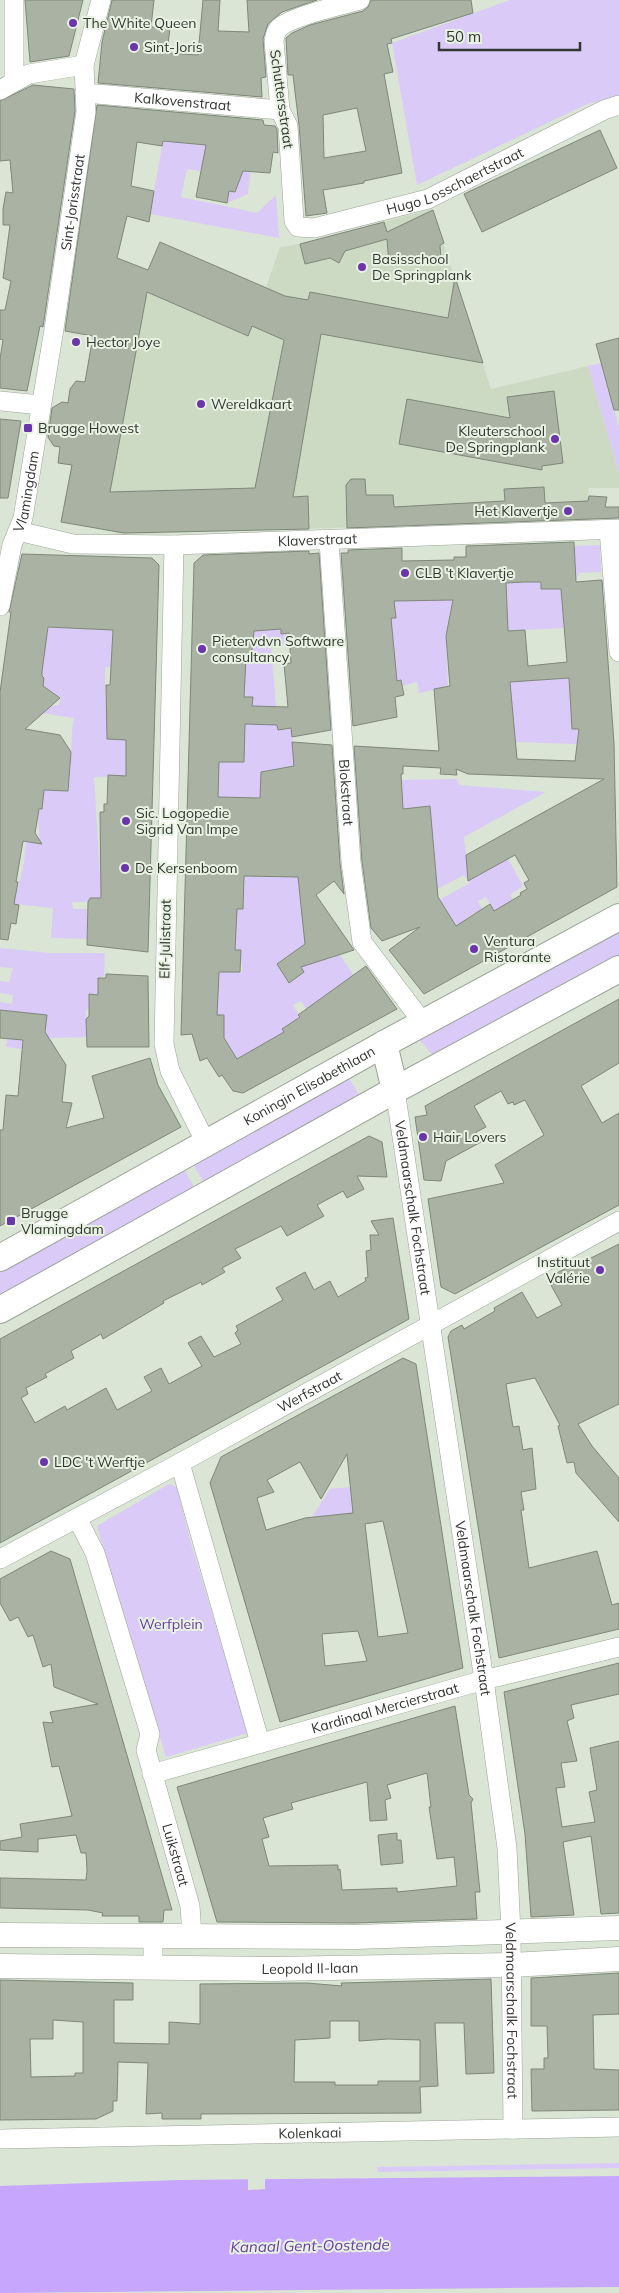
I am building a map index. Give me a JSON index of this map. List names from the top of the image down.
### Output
{
  "streets": {
    "main road": ["Koningin Elisabethlaan"],
    "street": [
      "Schuttersstraat",
      "Kalkovenstraat",
      "Hugo Losschaertstraat",
      "Sint-Jorisstraat",
      "Vlamingdam",
      "Klaverstraat",
      "Blokstraat",
      "Elf-Julistraat",
      "Veldmaarschalk Fochstraat",
      "Werfstraat",
      "Kardinaal Mercierstraat",
      "Luikstraat",
      "Leopold II-laan",
      "Kolenkaai"
    ]
  },
  "crossings": [
    ["Schuttersstraat", "Kalkovenstraat"],
    ["Schuttersstraat", "Hugo Losschaertstraat"],
    ["Kalkovenstraat", "Sint-Jorisstraat"],
    ["Sint-Jorisstraat", "Vlamingdam"],
    ["Vlamingdam", "Klaverstraat"],
    ["Klaverstraat", "Blokstraat"],
    ["Klaverstraat", "Elf-Julistraat"],
    ["Blokstraat", "Koningin Elisabethlaan"],
    ["Elf-Julistraat", "Koningin Elisabethlaan"],
    ["Veldmaarschalk Fochstraat", "Werfstraat"],
    ["Veldmaarschalk Fochstraat", "Kardinaal Mercierstraat"],
    ["Veldmaarschalk Fochstraat", "Leopold II-laan"],
    ["Veldmaarschalk Fochstraat", "Kolenkaai"],
    ["Kardinaal Mercierstraat", "Luikstraat"]
  ],
  "water": ["Kanaal Gent-Oostende"],
  "parks": ["Werfplein"],
  "places": {
    "other": [
      "The White Queen",
      "Sint-Joris",
      "Basisschool De Springplank",
      "Hector Joye",
      "Wereldkaart",
      "Kleuterschool De Springplank",
      "Het Klavertje",
      "CLB 't Klavertje",
      "Pietervdvn Software consultancy",
      "Sic. Logopedie Sigrid Van Impe",
      "De Kersenboom",
      "Ventura Ristorante",
      "Hair Lovers",
      "Instituut Valérie",
      "LDC 't Werftje"
    ],
    "transit": ["Brugge Howest", "Brugge Vlamingdam"]
  },
  "scale_bar": "50 m"
}
